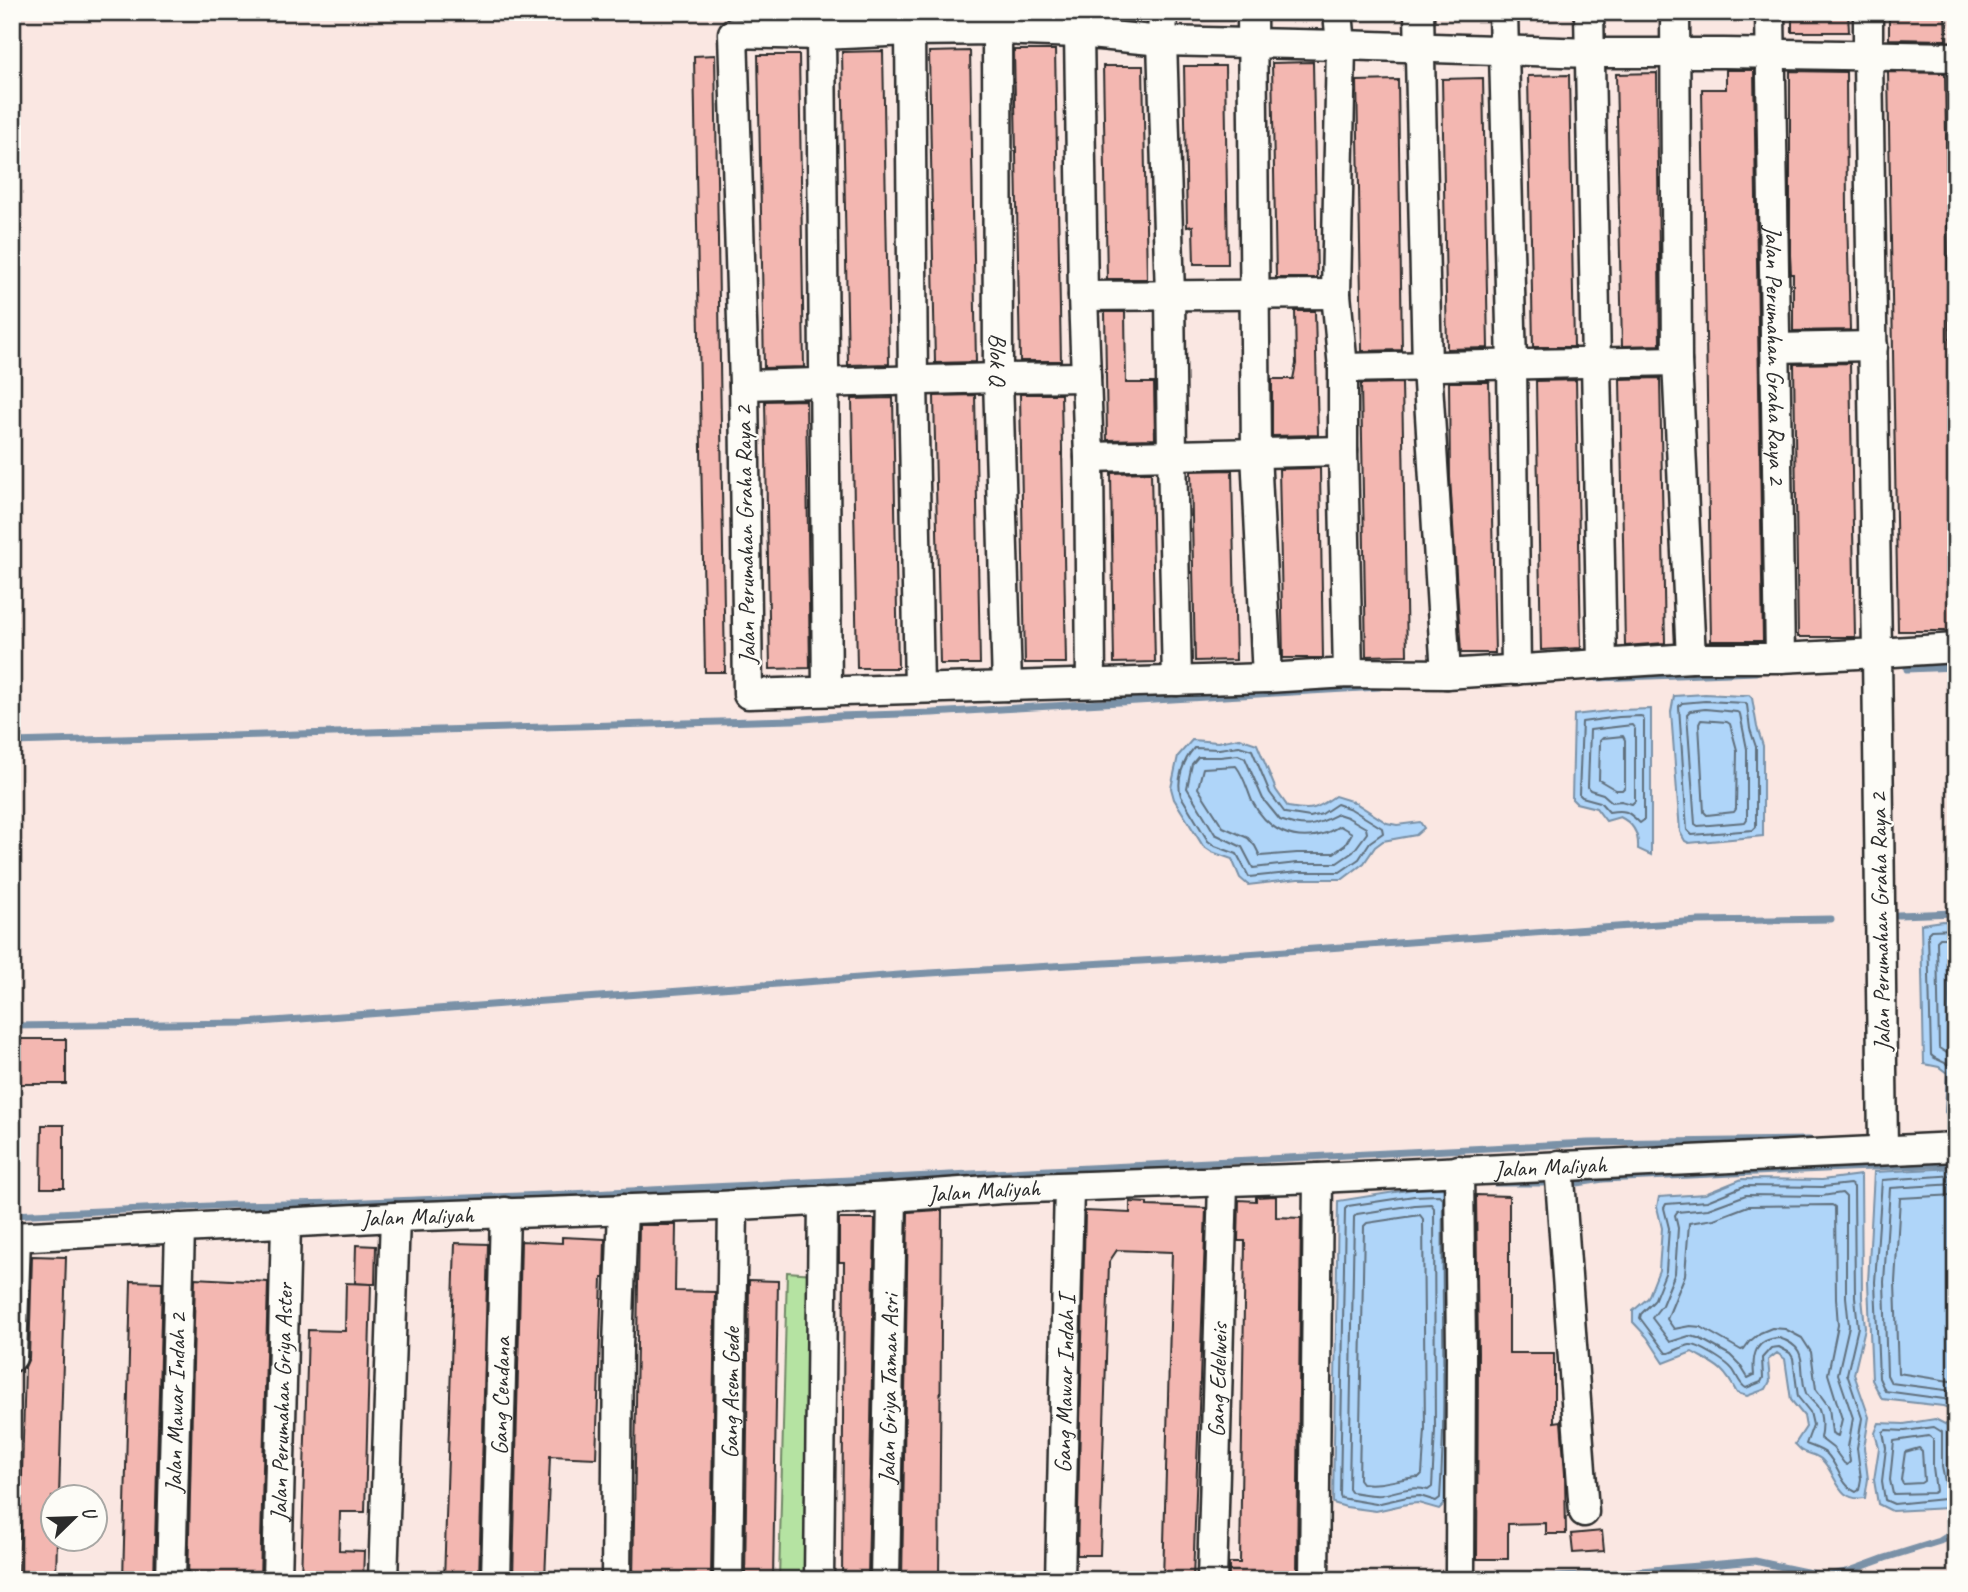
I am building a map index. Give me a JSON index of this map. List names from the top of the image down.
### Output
{
  "streets": {
    "street": [
      "Jalan Perumahan Graha Raya 2",
      "Blok Q",
      "Jalan Maliyah",
      "Gang Edelweis",
      "Gang Mawar Indah I",
      "Jalan Griya Taman Asri",
      "Gang Asem Gede",
      "Gang Cendana",
      "Jalan Perumahan Griya Aster",
      "Jalan Mawar Indah 2"
    ]
  },
  "crossings": [
    ["Jalan Perumahan Graha Raya 2", "Blok Q"],
    ["Jalan Perumahan Graha Raya 2", "Jalan Maliyah"],
    ["Jalan Maliyah", "Gang Edelweis"],
    ["Jalan Maliyah", "Gang Mawar Indah I"],
    ["Jalan Maliyah", "Jalan Griya Taman Asri"],
    ["Jalan Maliyah", "Gang Asem Gede"],
    ["Jalan Maliyah", "Gang Cendana"],
    ["Jalan Maliyah", "Jalan Perumahan Griya Aster"],
    ["Jalan Maliyah", "Jalan Mawar Indah 2"]
  ],
  "north": "top right"
}
